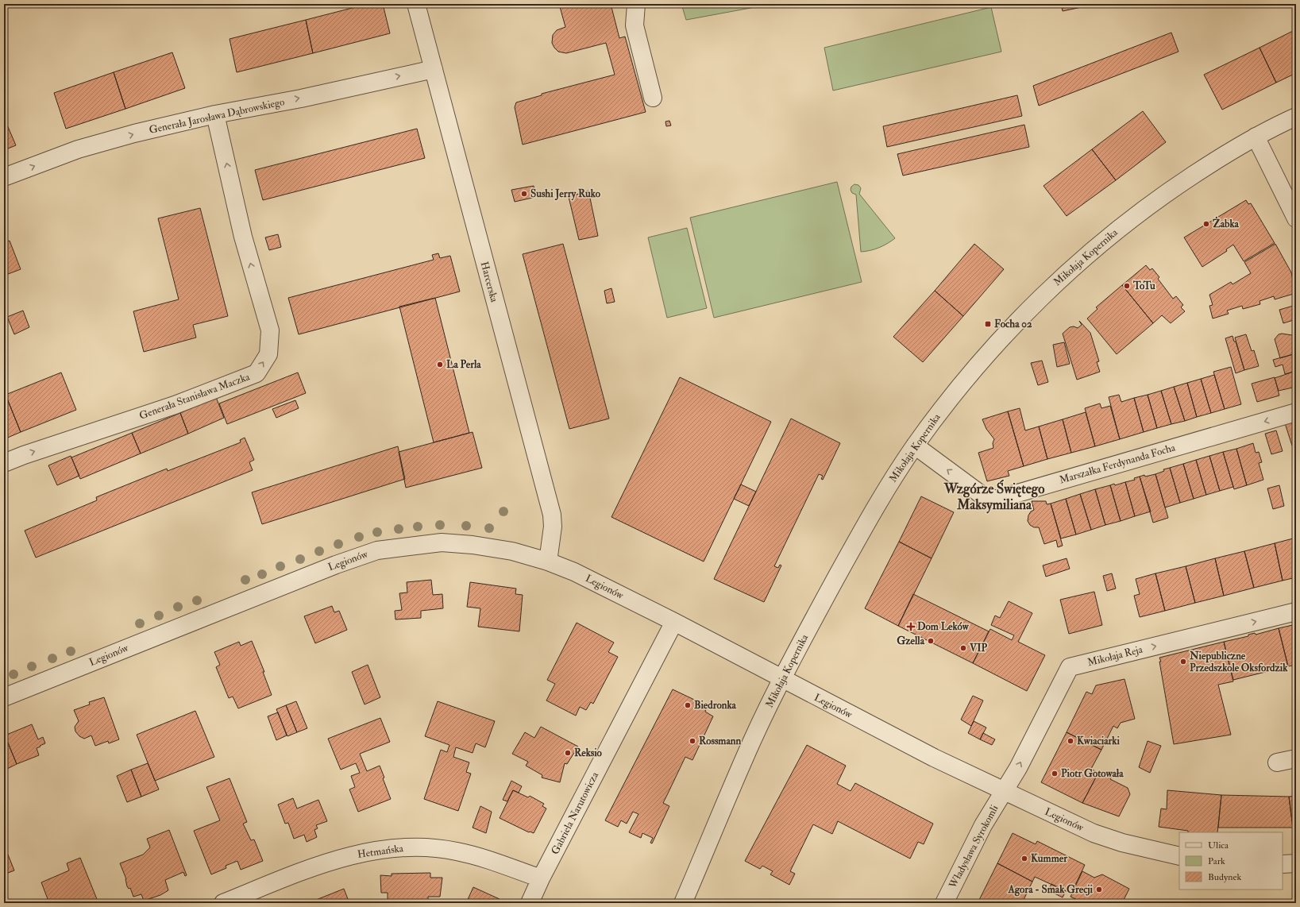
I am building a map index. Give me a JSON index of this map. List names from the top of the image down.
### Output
{
  "streets": {
    "street": [
      "Generała Jarosława Dąbrowskiego",
      "Mikołaja Kopernika",
      "Harcerska",
      "Generała Stanisława Maczka",
      "Marszałka Ferdynanda Focha",
      "Legionów",
      "Mikołaja Reja",
      "Gabriela Narutowicza",
      "Władysława Syrokomli",
      "Hetmańska"
    ]
  },
  "crossings": [
    ["Generała Jarosława Dąbrowskiego", "Harcerska"],
    ["Generała Jarosława Dąbrowskiego", "Generała Stanisława Maczka"],
    ["Mikołaja Kopernika", "Marszałka Ferdynanda Focha"],
    ["Mikołaja Kopernika", "Legionów"],
    ["Harcerska", "Legionów"],
    ["Legionów", "Mikołaja Reja"],
    ["Legionów", "Gabriela Narutowicza"],
    ["Legionów", "Władysława Syrokomli"],
    ["Mikołaja Reja", "Władysława Syrokomli"],
    ["Gabriela Narutowicza", "Hetmańska"]
  ],
  "one_way": ["Generała Jarosława Dąbrowskiego", "Marszałka Ferdynanda Focha", "Mikołaja Reja"],
  "districts": ["Wzgórze Świętego Maksymiliana"],
  "places": {
    "other": [
      "Sushi Jerry Ruko",
      "Żabka",
      "ToTu",
      "La Perla",
      "Gzella",
      "VIP",
      "Niepubliczne Przedszkole Oksfordzik",
      "Biedronka",
      "Rossmann",
      "Kwiaciarki",
      "Reksio",
      "Piotr Gotowała",
      "Kummer",
      "Agora - Smak Grecji"
    ],
    "transit": ["Focha 02"],
    "health": ["Dom Leków"]
  },
  "legend": ["Ulica", "Park", "Budynek"]
}
